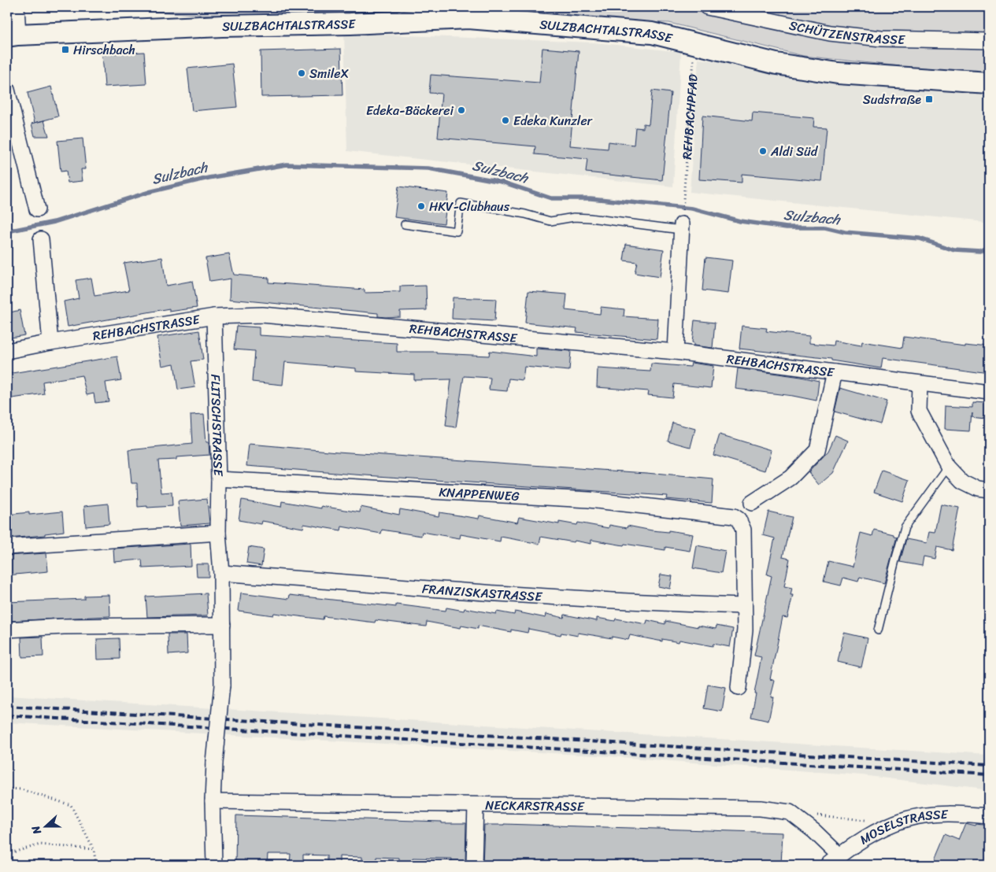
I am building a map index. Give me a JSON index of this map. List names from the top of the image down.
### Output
{
  "streets": {
    "main road": ["SULZBACHTALSTRASSE"],
    "street": [
      "SCHÜTZENSTRASSE",
      "REHBACHSTRASSE",
      "FLITSCHSTRASSE",
      "KNAPPENWEG",
      "FRANZISKASTRASSE",
      "NECKARSTRASSE",
      "MOSELSTRASSE"
    ],
    "path": ["REHBACHPFAD"]
  },
  "crossings": [
    ["SULZBACHTALSTRASSE", "REHBACHPFAD"],
    ["REHBACHSTRASSE", "FLITSCHSTRASSE"],
    ["FLITSCHSTRASSE", "KNAPPENWEG"],
    ["FLITSCHSTRASSE", "FRANZISKASTRASSE"],
    ["FLITSCHSTRASSE", "NECKARSTRASSE"],
    ["KNAPPENWEG", "FRANZISKASTRASSE"]
  ],
  "water": ["Sulzbach"],
  "places": {
    "transit": ["Hirschbach", "Sudstraße"],
    "other": [
      "SmileX",
      "Edeka-Bäckerei",
      "Edeka Kunzler",
      "Aldi Süd",
      "HKV-Clubhaus"
    ]
  },
  "north": "left"
}
